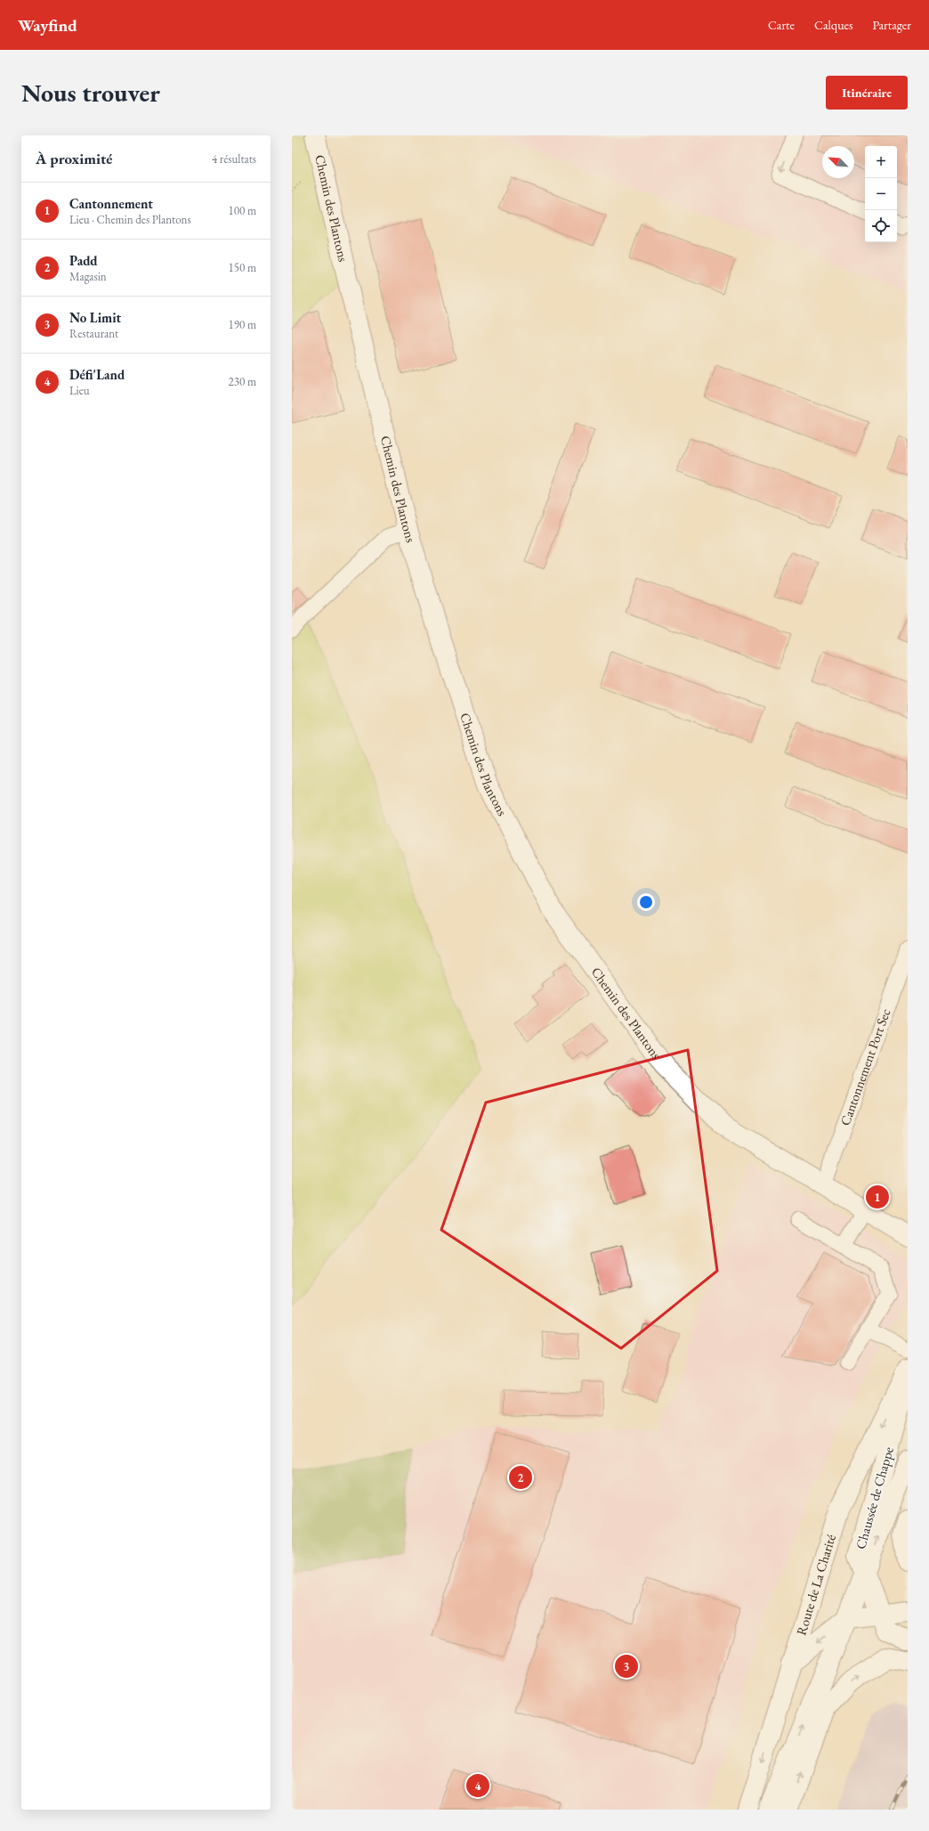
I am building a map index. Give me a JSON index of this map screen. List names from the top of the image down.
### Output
{
  "streets": {
    "main road": ["Chemin des Plantons", "Chaussée de Chappe", "Route de La Charité"],
    "lane": ["Cantonnement Port Sec"]
  },
  "crossings": [
    ["Chemin des Plantons", "Cantonnement Port Sec"]
  ],
  "north": "top left",
  "page": {
    "header": "Wayfind",
    "nav": ["Carte", "Calques", "Partager"],
    "buttons": "Itinéraire",
    "title": "Nous trouver",
    "heading": ["À proximité", "4 résultats"],
    "map_buttons": ["+", "−"],
    "list": [
      {
        "mark": "1",
        "name": "Cantonnement",
        "note": "Lieu · Chemin des Plantons",
        "value": "100 m"
      },
      {
        "mark": "2",
        "name": "Padd",
        "note": "Magasin",
        "value": "150 m"
      },
      {
        "mark": "3",
        "name": "No Limit",
        "note": "Restaurant",
        "value": "190 m"
      },
      {
        "mark": "4",
        "name": "Défi'Land",
        "note": "Lieu",
        "value": "230 m"
      }
    ],
    "pins": [
      "1",
      "2",
      "3",
      "4"
    ]
  }
}
